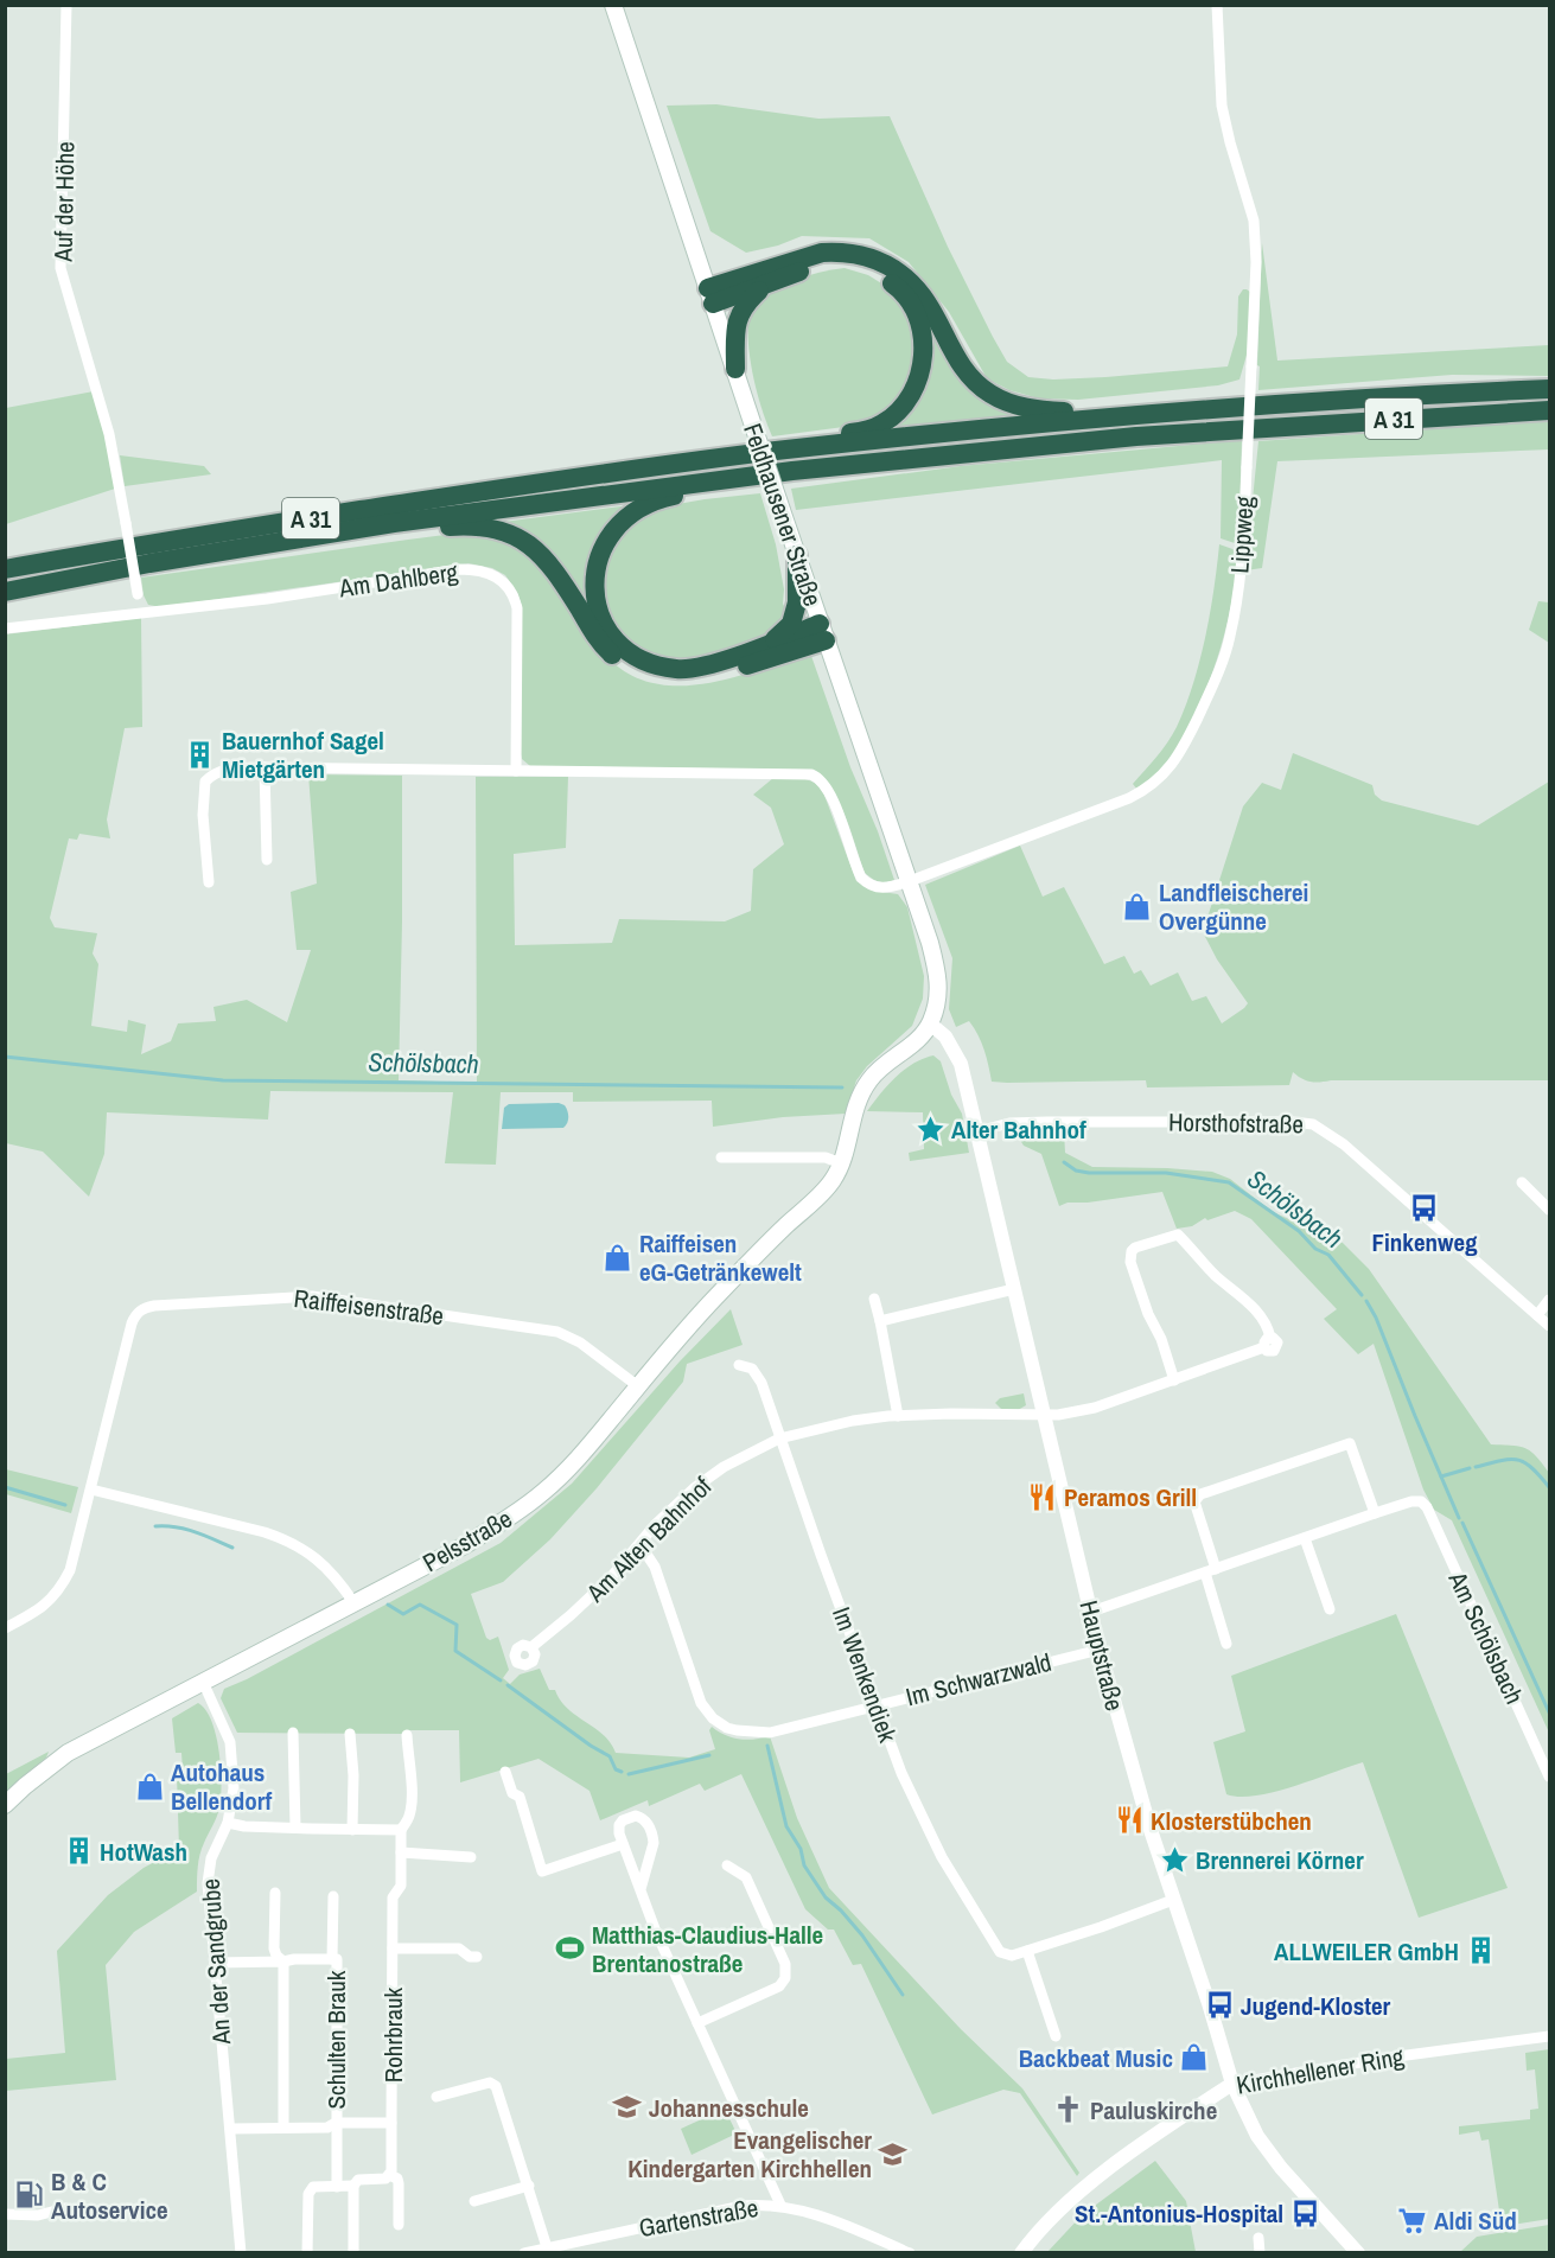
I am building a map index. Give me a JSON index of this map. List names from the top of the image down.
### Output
{
  "streets": {
    "highway": ["A 31"],
    "main road": ["Feldhausener Straße", "Pelsstraße"],
    "street": [
      "Auf der Höhe",
      "Lippweg",
      "Am Dahlberg",
      "Horsthofstraße",
      "Raiffeisenstraße",
      "Am Alten Bahnhof",
      "Am Schölsbach",
      "Hauptstraße",
      "Im Wenkendiek",
      "Im Schwarzwald",
      "An der Sandgrube",
      "Rohrbrauk",
      "Schulten Brauk",
      "Kirchhellener Ring",
      "Gartenstraße"
    ]
  },
  "crossings": [
    ["Auf der Höhe", "Am Dahlberg"],
    ["Feldhausener Straße", "Lippweg"],
    ["Feldhausener Straße", "Pelsstraße"],
    ["Feldhausener Straße", "Hauptstraße"],
    ["Horsthofstraße", "Hauptstraße"],
    ["Raiffeisenstraße", "Pelsstraße"],
    ["Am Alten Bahnhof", "Hauptstraße"],
    ["Am Alten Bahnhof", "Im Wenkendiek"],
    ["Am Alten Bahnhof", "Im Schwarzwald"],
    ["Pelsstraße", "Hauptstraße"],
    ["Pelsstraße", "An der Sandgrube"],
    ["Hauptstraße", "Im Wenkendiek"],
    ["Hauptstraße", "Im Schwarzwald"],
    ["Hauptstraße", "Kirchhellener Ring"],
    ["Im Wenkendiek", "Im Schwarzwald"],
    ["An der Sandgrube", "Schulten Brauk"]
  ],
  "water": ["Schölsbach"],
  "places": {
    "building": ["Bauernhof Sagel Mietgärten", "HotWash", "ALLWEILER GmbH"],
    "shop": [
      "Landfleischerei Overgünne",
      "Raiffeisen eG-Getränkewelt",
      "Autohaus Bellendorf",
      "Backbeat Music"
    ],
    "place": ["Alter Bahnhof", "Brennerei Körner"],
    "bus stop": ["Finkenweg", "Jugend-Kloster", "St.-Antonius-Hospital"],
    "restaurant": ["Peramos Grill", "Klosterstübchen"],
    "sports": ["Matthias-Claudius-Halle Brentanostraße"],
    "school or university": ["Johannesschule", "Evangelischer Kindergarten Kirchhellen"],
    "church": ["Pauluskirche"],
    "fuel station": ["B & C Autoservice"],
    "supermarket": ["Aldi Süd"]
  }
}
